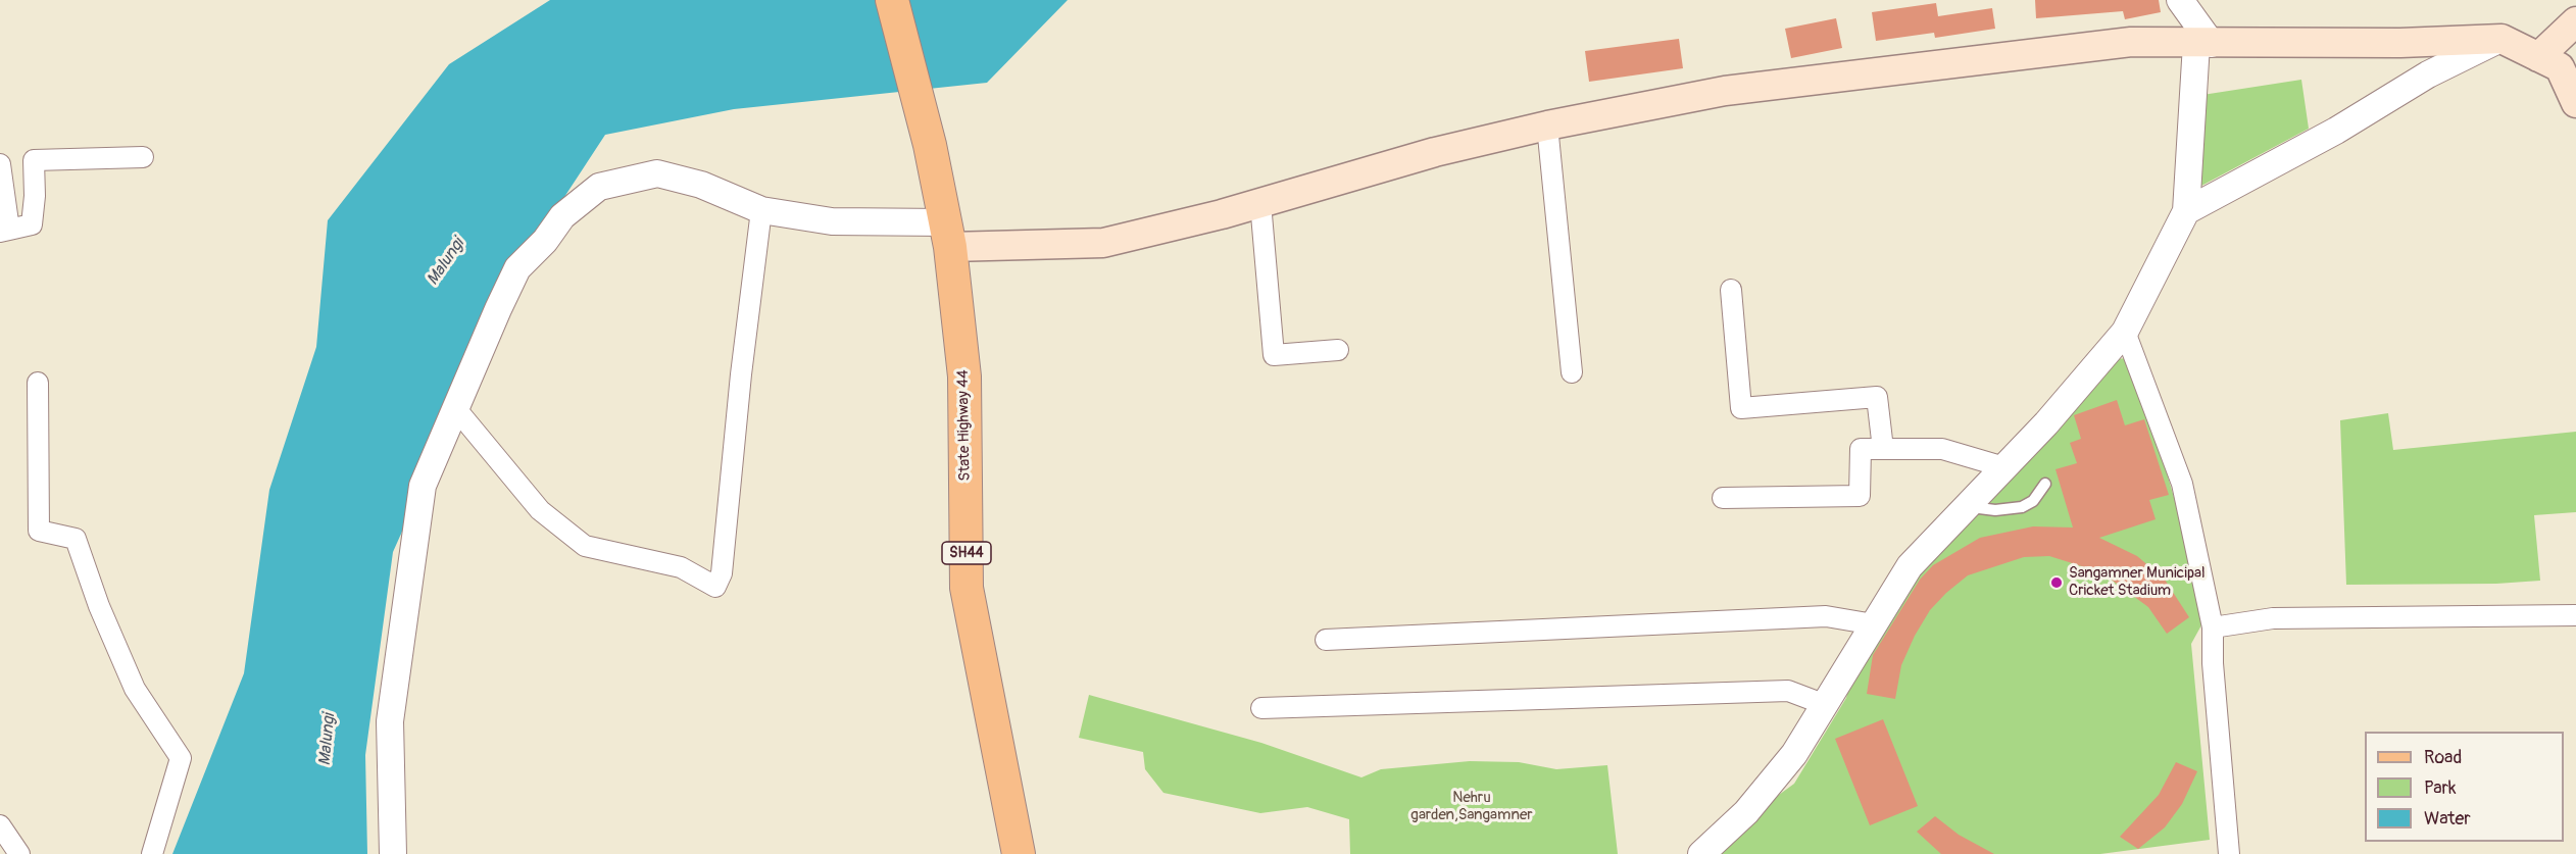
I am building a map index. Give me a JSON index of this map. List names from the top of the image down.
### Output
{
  "streets": {
    "main road": ["State Highway 44", "SH44"]
  },
  "water": ["Malungi"],
  "parks": ["Nehru garden,Sangamner"],
  "places": ["Sangamner Municipal Cricket Stadium"],
  "legend": ["Road", "Park", "Water"]
}
